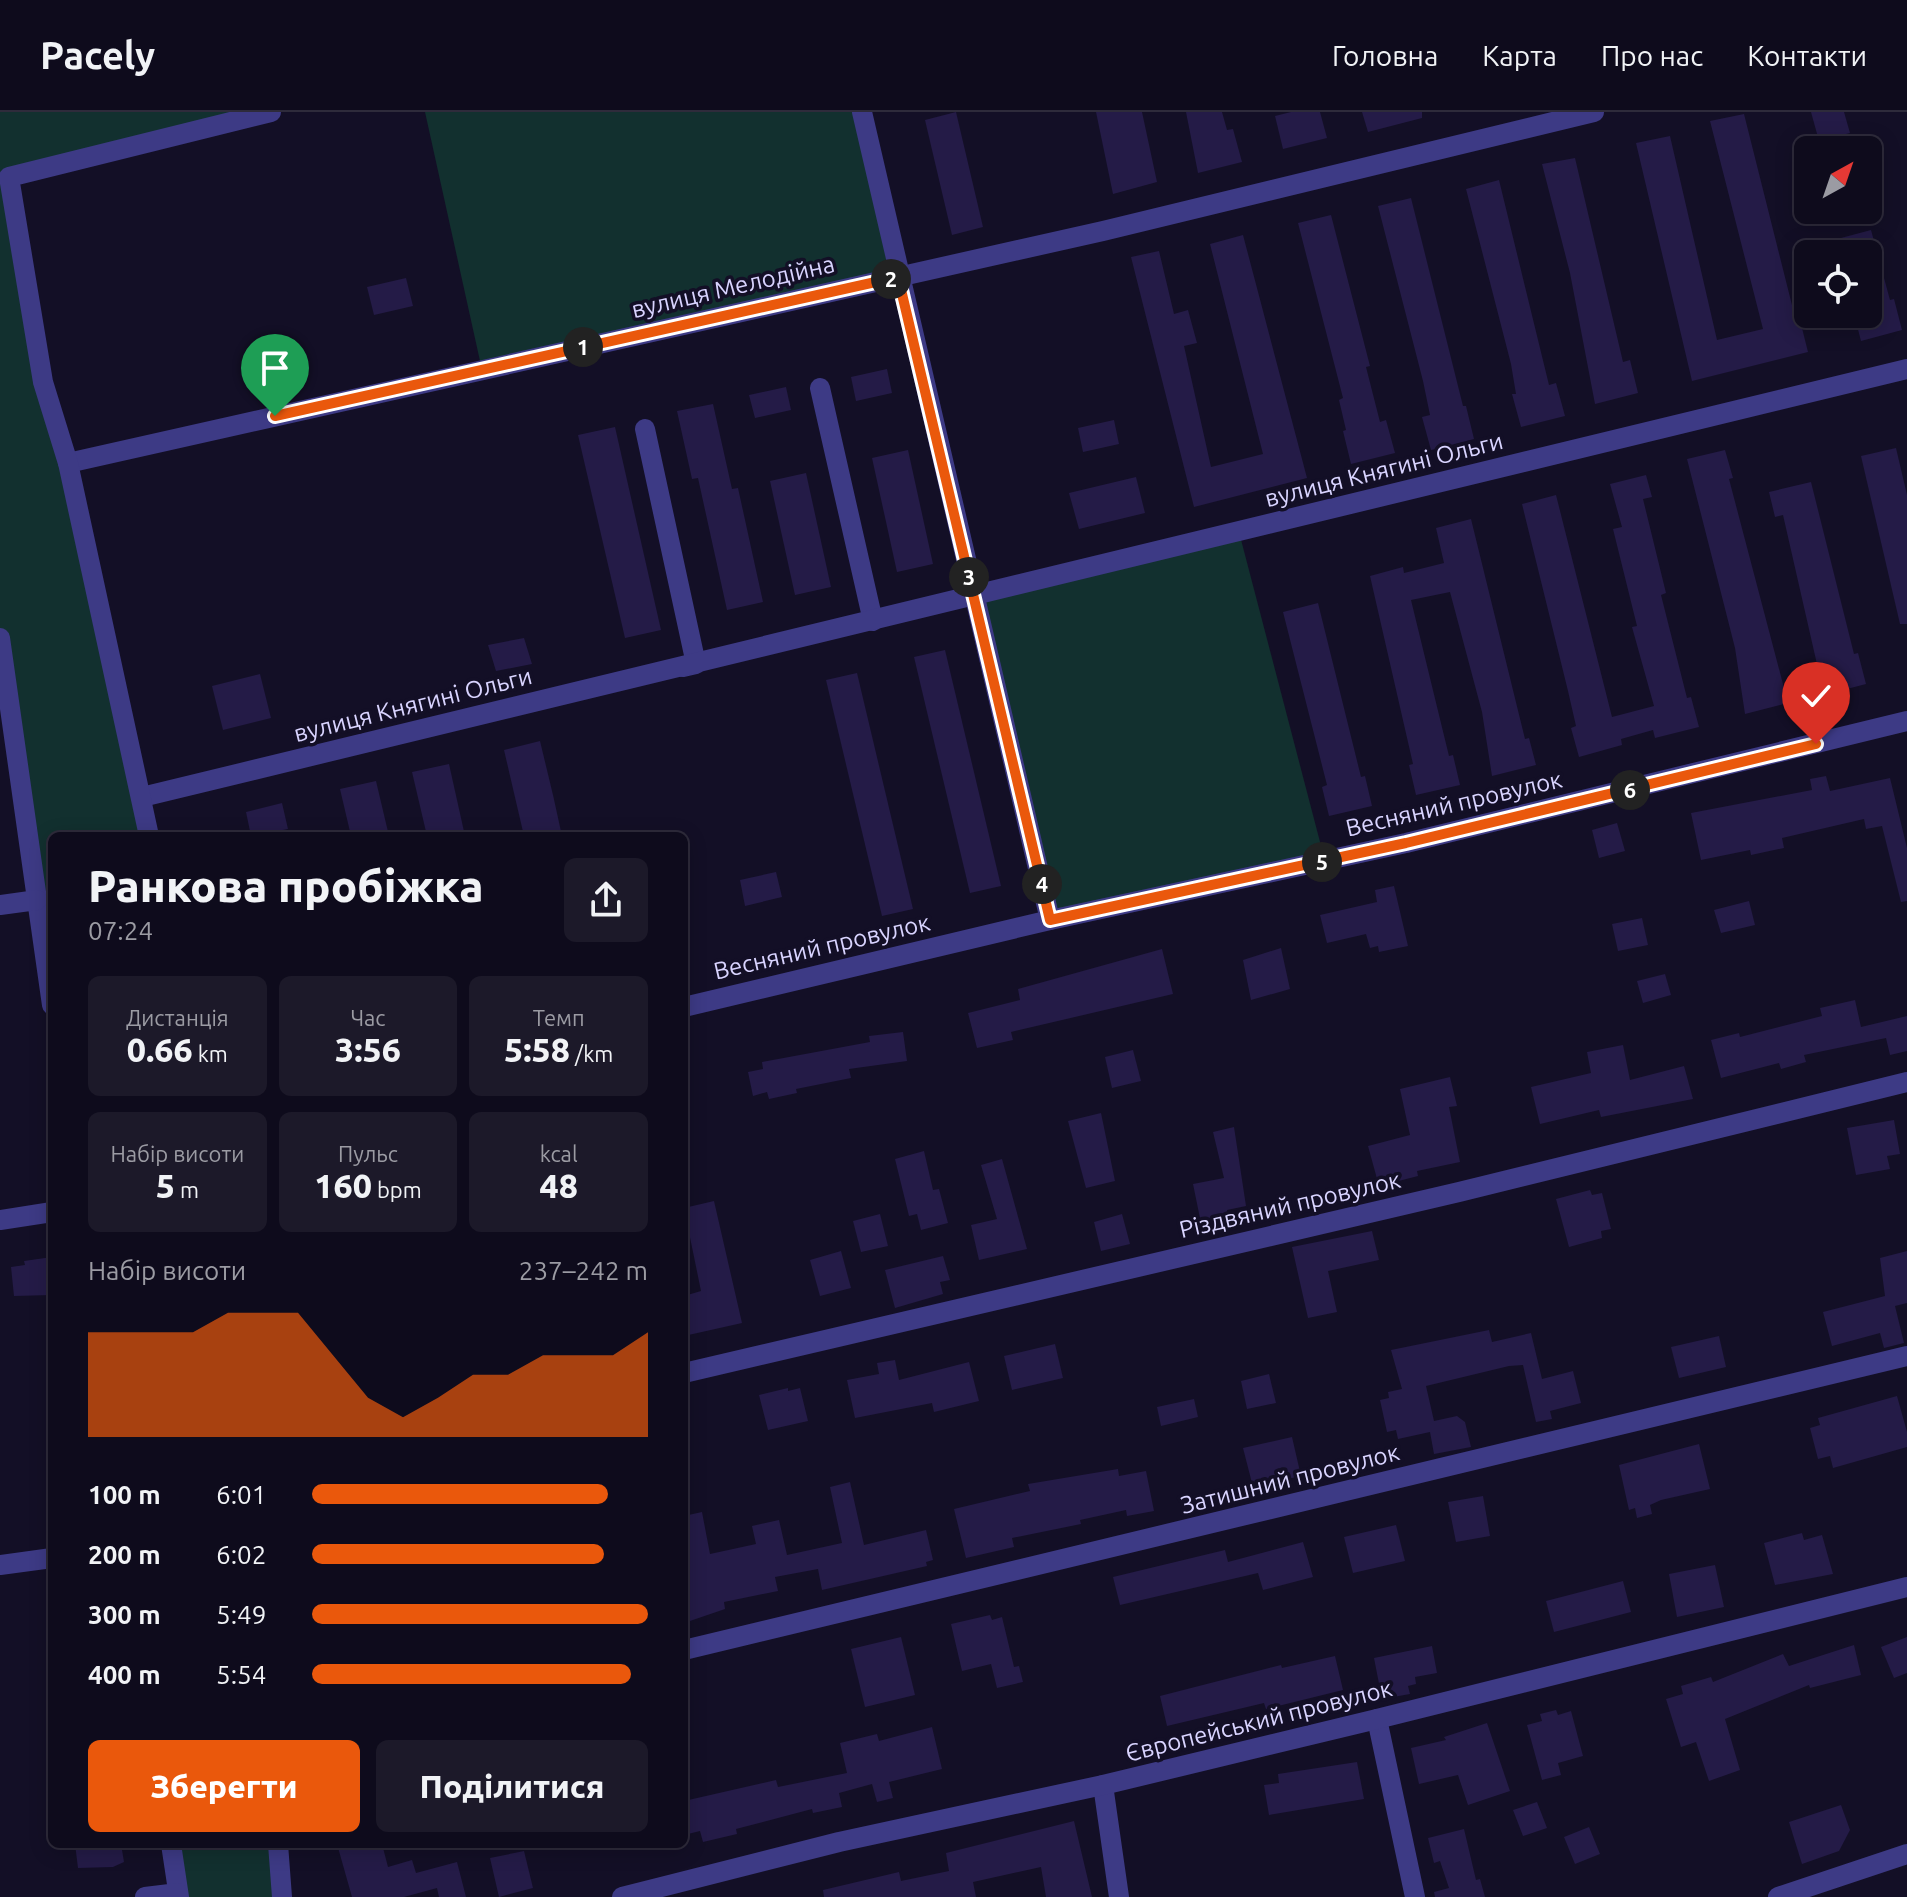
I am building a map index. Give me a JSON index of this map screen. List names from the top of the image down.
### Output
{
  "streets": {
    "street": [
      "вулиця Мелодійна",
      "вулиця Княгині Ольги",
      "Весняний провулок",
      "Різдвяний провулок",
      "Затишний провулок",
      "Європейський провулок"
    ]
  },
  "north": "top right",
  "page": {
    "header": "Pacely",
    "nav": [
      "Головна",
      "Карта",
      "Про нас",
      "Контакти"
    ],
    "pins": [
      "2",
      "1",
      "3",
      "6",
      "5",
      "4"
    ],
    "heading": ["Ранкова пробіжка", "07:24"],
    "stats": [
      ["Дистанція", "0.66 km"],
      ["Час", "3:56"],
      ["Темп", "5:58 /km"],
      ["Набір висоти", "5 m"],
      ["Пульс", "160 bpm"],
      ["kcal", "48"]
    ],
    "chart": ["Набір висоти", "237–242 m"],
    "list": [
      {
        "name": "100 m",
        "note": "6:01"
      },
      {
        "name": "200 m",
        "note": "6:02"
      },
      {
        "name": "300 m",
        "note": "5:49"
      },
      {
        "name": "400 m",
        "note": "5:54"
      }
    ],
    "buttons": ["Зберегти", "Поділитися"]
  }
}
